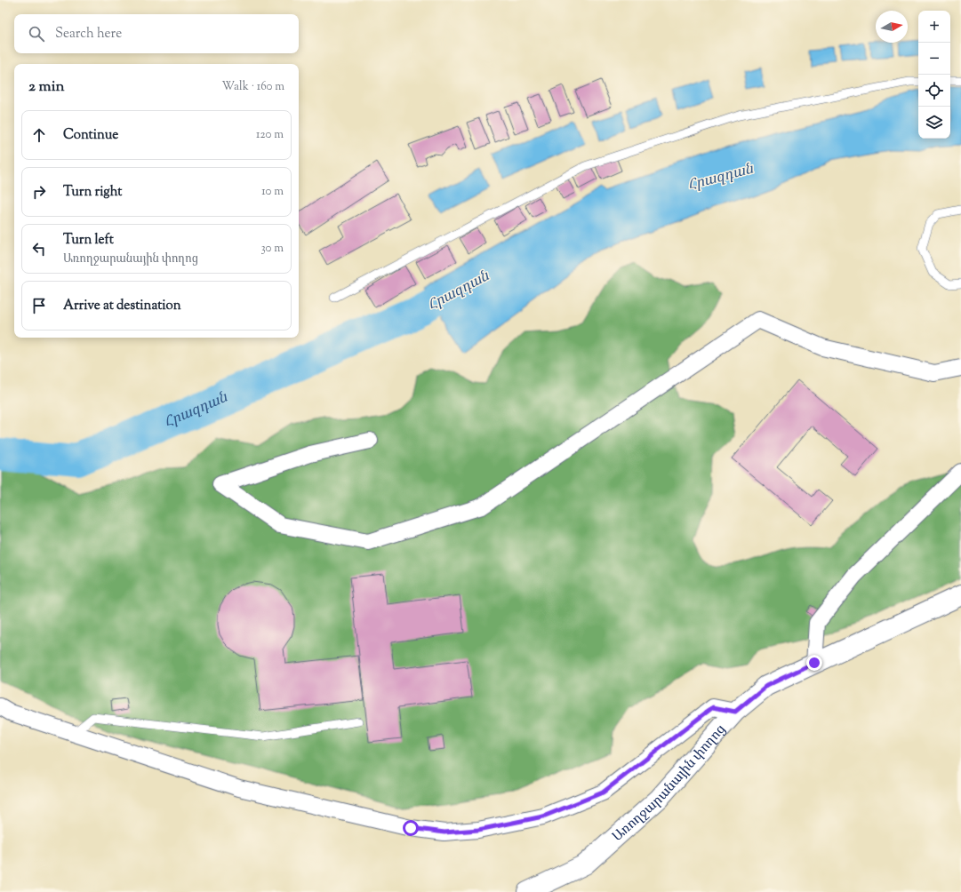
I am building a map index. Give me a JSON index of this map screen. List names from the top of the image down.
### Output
{
  "streets": {
    "main road": ["Առողջարանային փողոց"]
  },
  "water": ["Հրազդան"],
  "north": "right",
  "page": {
    "map_buttons": ["+", "−"],
    "search": "Search here",
    "heading": ["2 min", "Walk · 160 m"],
    "list": [
      ["Continue", "120 m"],
      ["Turn right", "10 m"],
      ["Turn left", "Առողջարանային փողոց", "30 m"],
      "Arrive at destination"
    ]
  }
}
